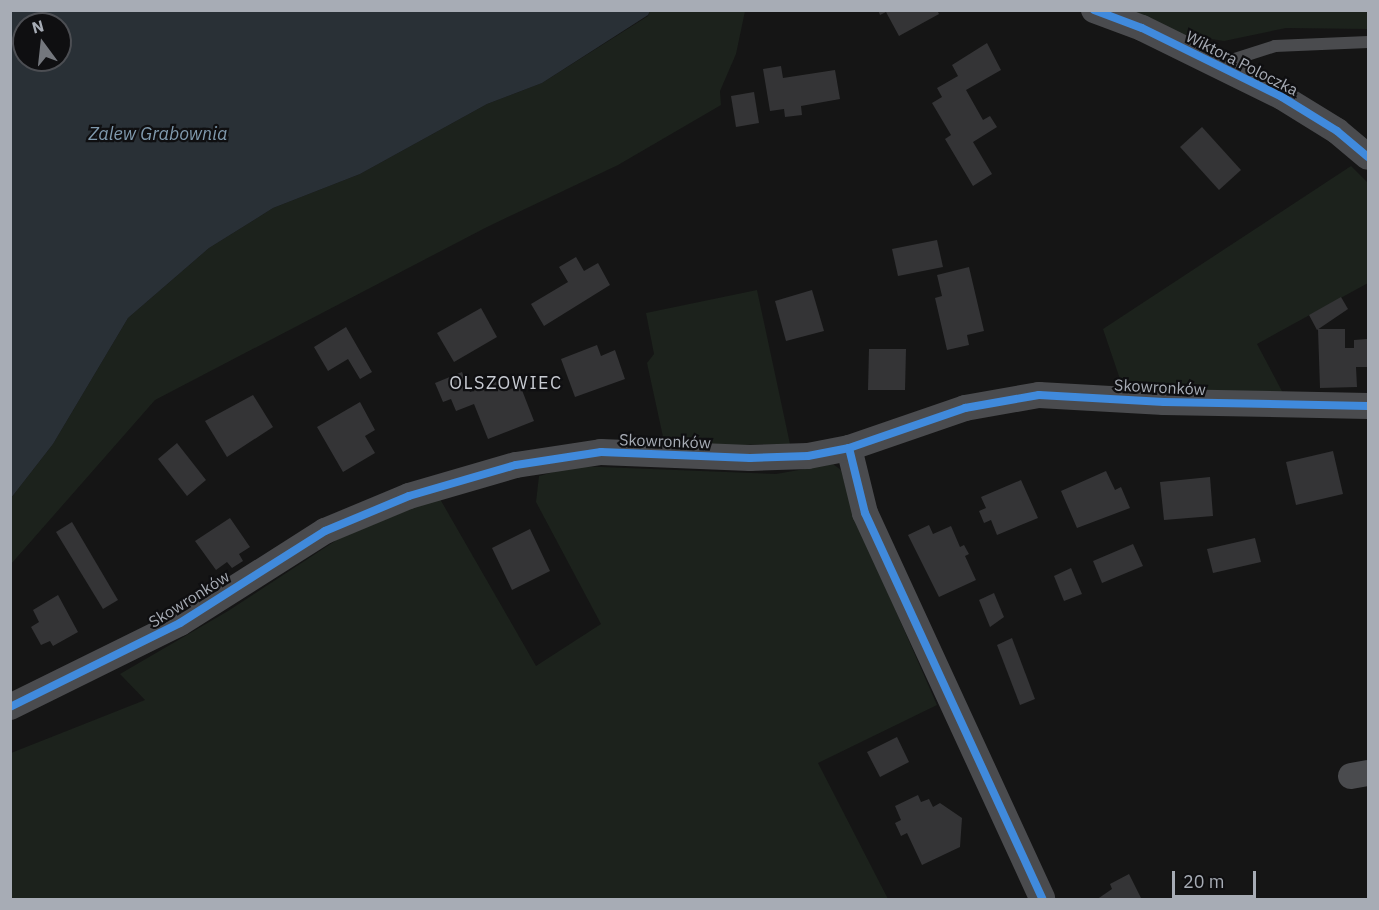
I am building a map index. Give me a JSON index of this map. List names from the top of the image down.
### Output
{
  "streets": {
    "street": ["Wiktora Poloczka", "Skowronków"]
  },
  "districts": ["OLSZOWIEC"],
  "water": ["Zalew Grabownia"],
  "scale_bar": "20 m",
  "north": "top"
}
